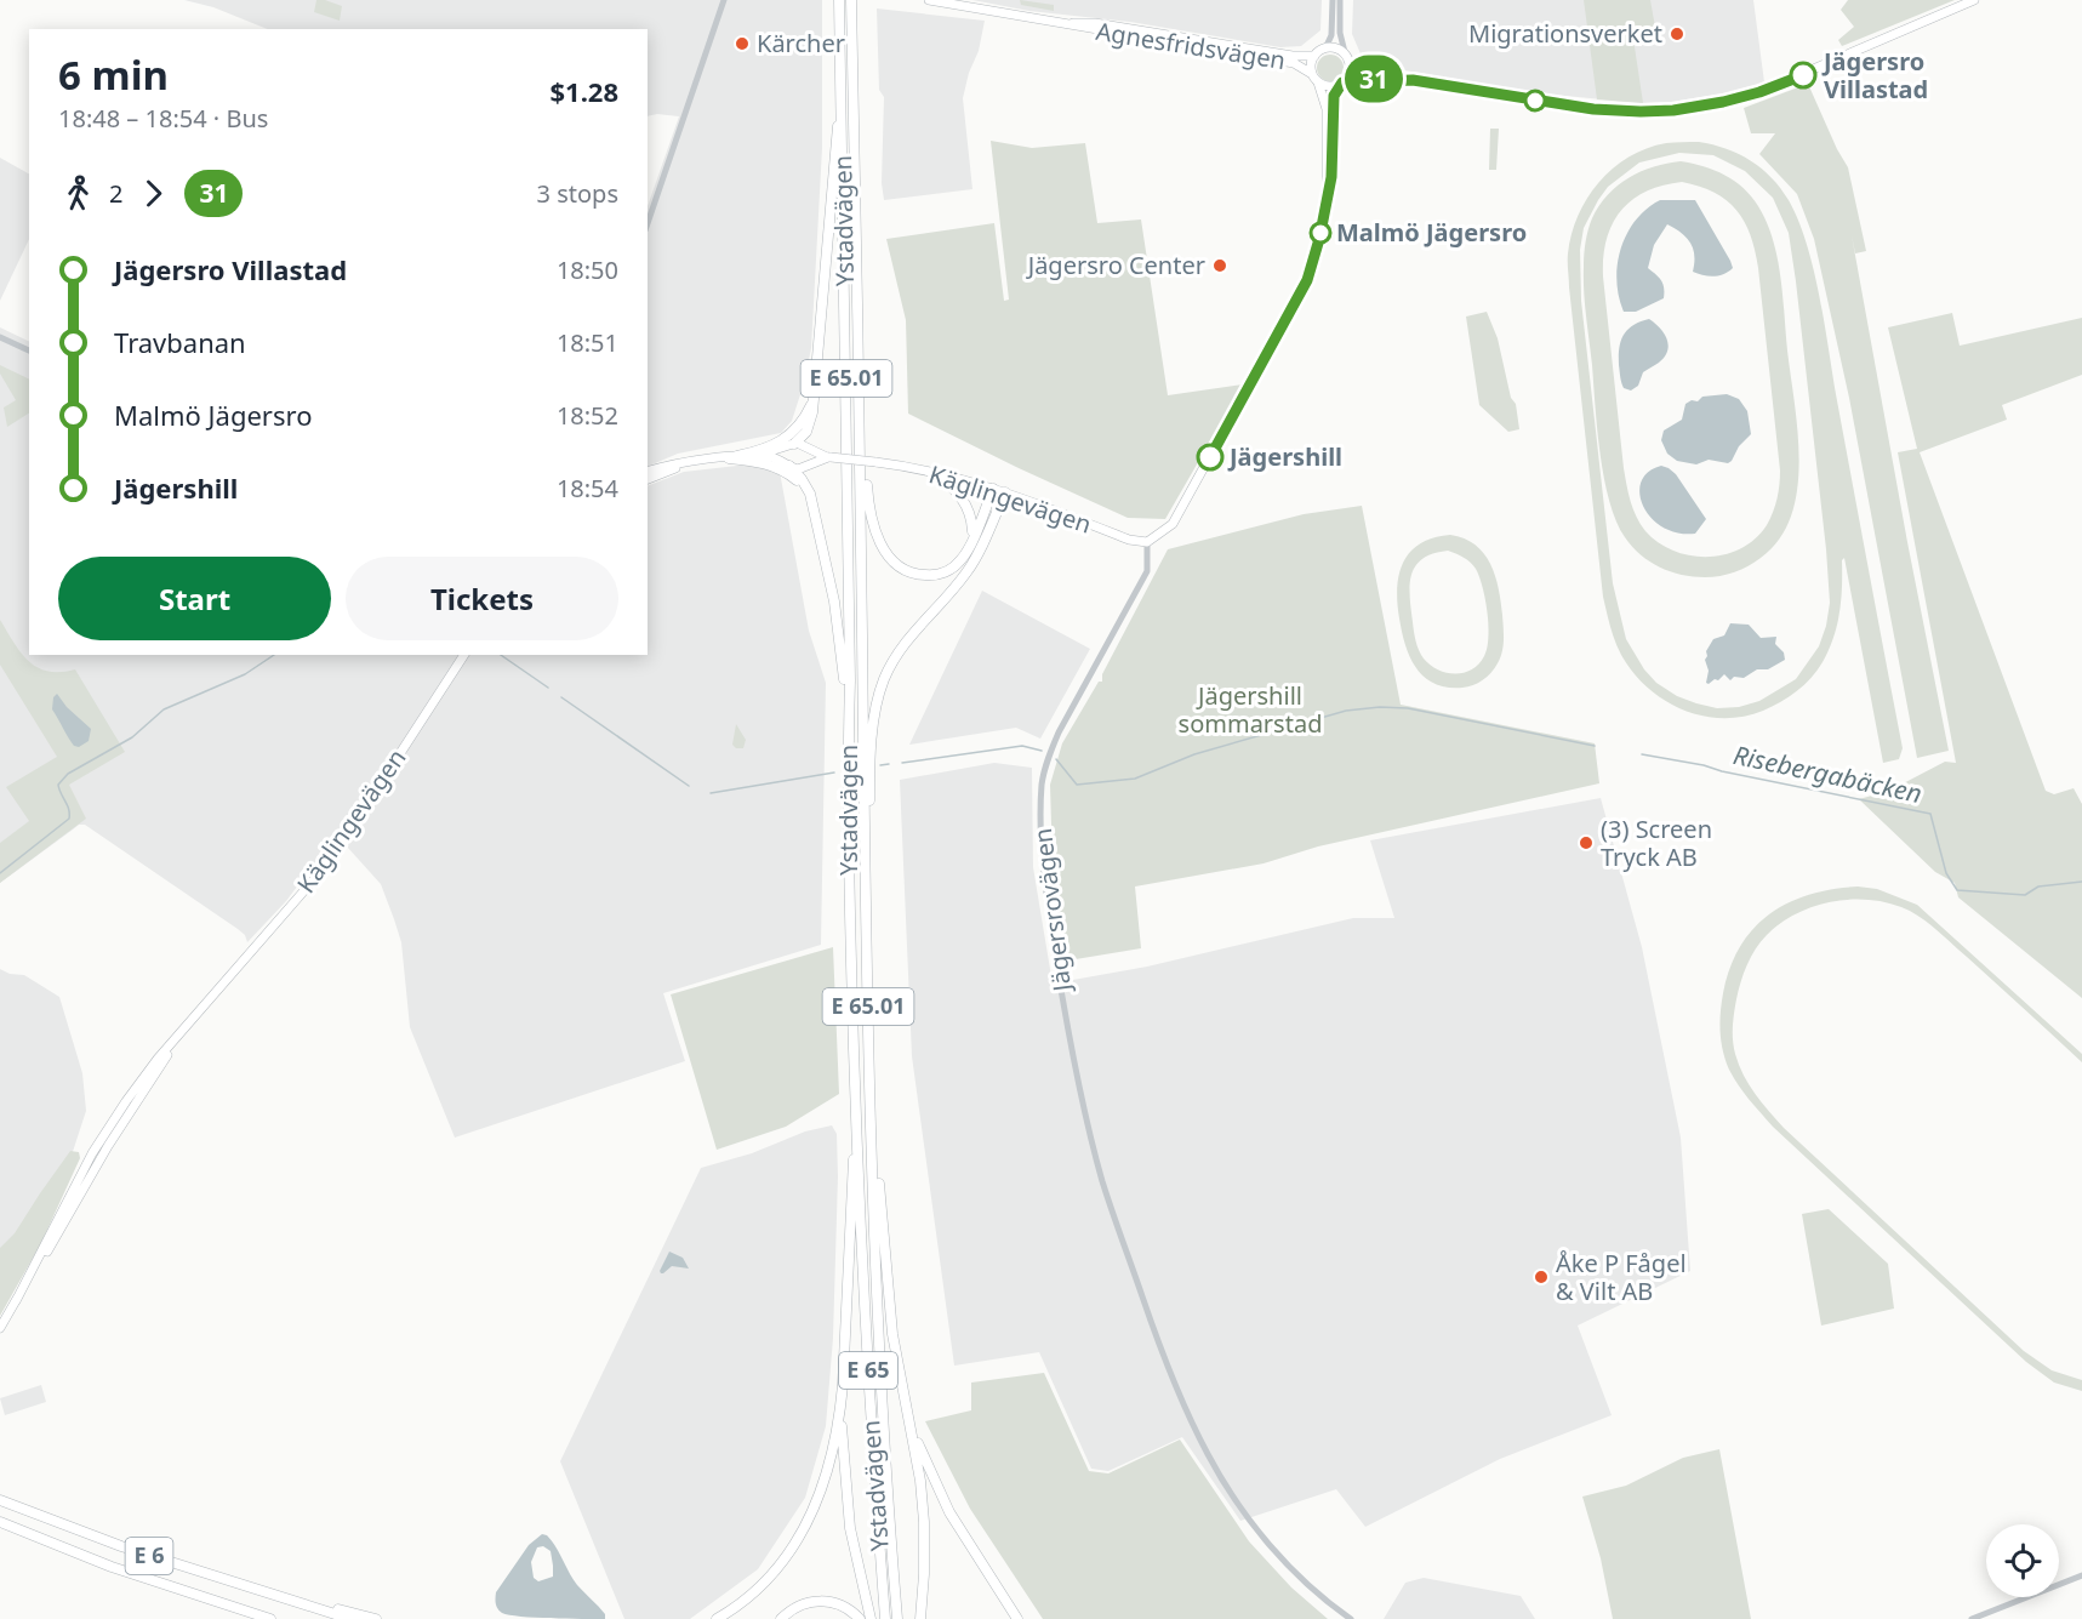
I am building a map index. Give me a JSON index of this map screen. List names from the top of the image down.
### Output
{
  "streets": {
    "highway": [
      "Ystadvägen",
      "E 65.01",
      "E 65",
      "E 6"
    ],
    "main road": ["Agnesfridsvägen", "Käglingevägen"],
    "street": ["Jägersrovägen"]
  },
  "crossings": [
    ["Käglingevägen", "Jägersrovägen"]
  ],
  "water": ["Risebergabäcken"],
  "parks": ["Jägershill sommarstad"],
  "places": [
    "Migrationsverket",
    "Kärcher",
    "Jägersro Villastad",
    "Malmö Jägersro",
    "Jägersro Center",
    "Jägershill",
    "(3) Screen Tryck AB",
    "Åke P Fågel & Vilt AB"
  ],
  "lines": ["bus line 31"],
  "page": {
    "on_map": "31",
    "heading": ["6 min", "18:48 – 18:54 · Bus", "$1.28"],
    "legs": ["2", "31", "3 stops"],
    "list": [
      {
        "name": "Jägersro Villastad",
        "value": "18:50"
      },
      {
        "name": "Travbanan",
        "value": "18:51"
      },
      {
        "name": "Malmö Jägersro",
        "value": "18:52"
      },
      {
        "name": "Jägershill",
        "value": "18:54"
      }
    ],
    "buttons": ["Start", "Tickets"]
  }
}
